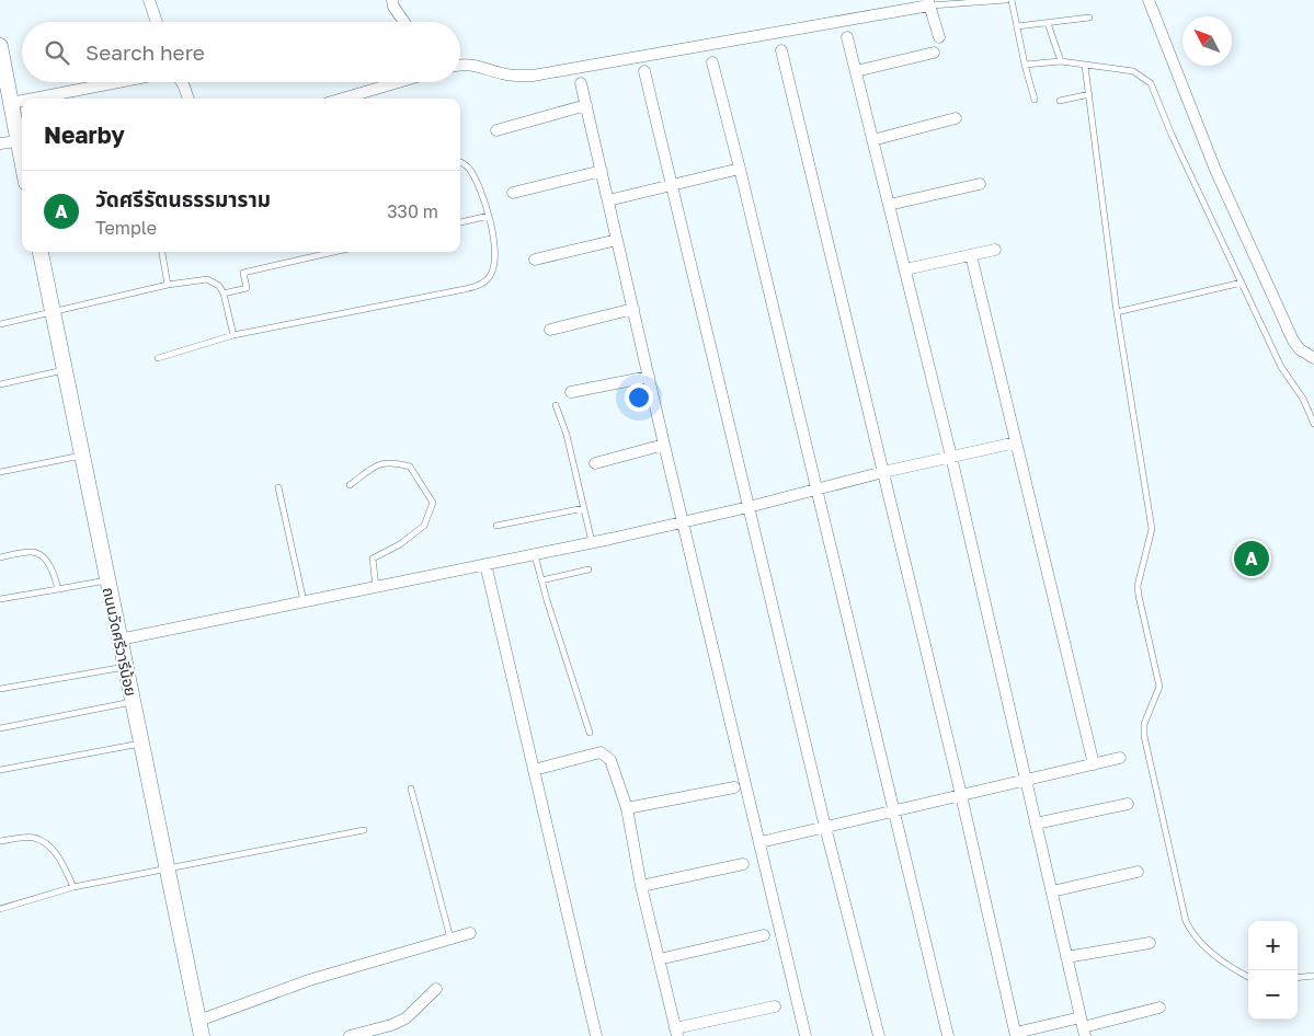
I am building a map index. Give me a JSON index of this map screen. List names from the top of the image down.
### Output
{
  "streets": {
    "main road": ["ถนนวัดศรีวารีน้อย"]
  },
  "north": "top left",
  "page": {
    "search": "Search here",
    "heading": "Nearby",
    "list": [
      {
        "mark": "A",
        "name": "วัดศรีรัตนธรรมาราม",
        "note": "Temple",
        "value": "330 m"
      }
    ],
    "pins": "A",
    "map_buttons": ["+", "−"]
  }
}
